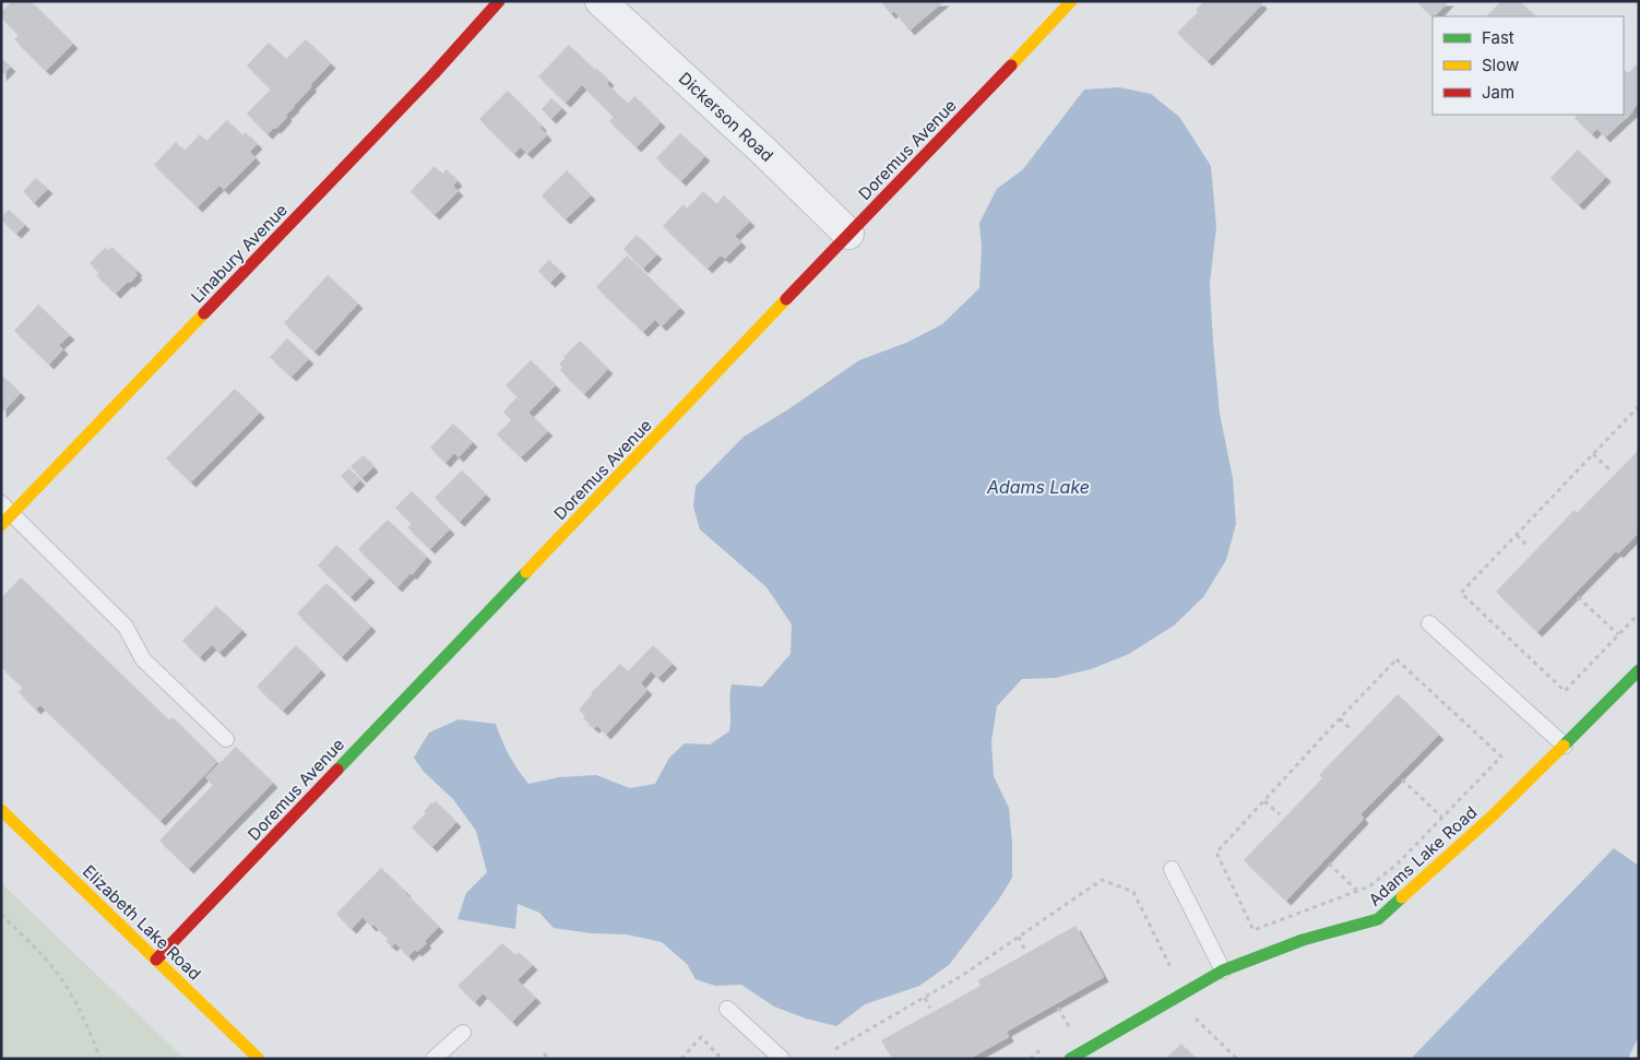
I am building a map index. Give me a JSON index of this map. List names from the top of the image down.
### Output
{
  "streets": {
    "street": [
      "Dickerson Road",
      "Doremus Avenue",
      "Linabury Avenue",
      "Adams Lake Road",
      "Elizabeth Lake Road"
    ]
  },
  "crossings": [
    ["Dickerson Road", "Doremus Avenue"],
    ["Doremus Avenue", "Elizabeth Lake Road"]
  ],
  "water": ["Adams Lake"],
  "legend": ["Fast", "Slow", "Jam"]
}
